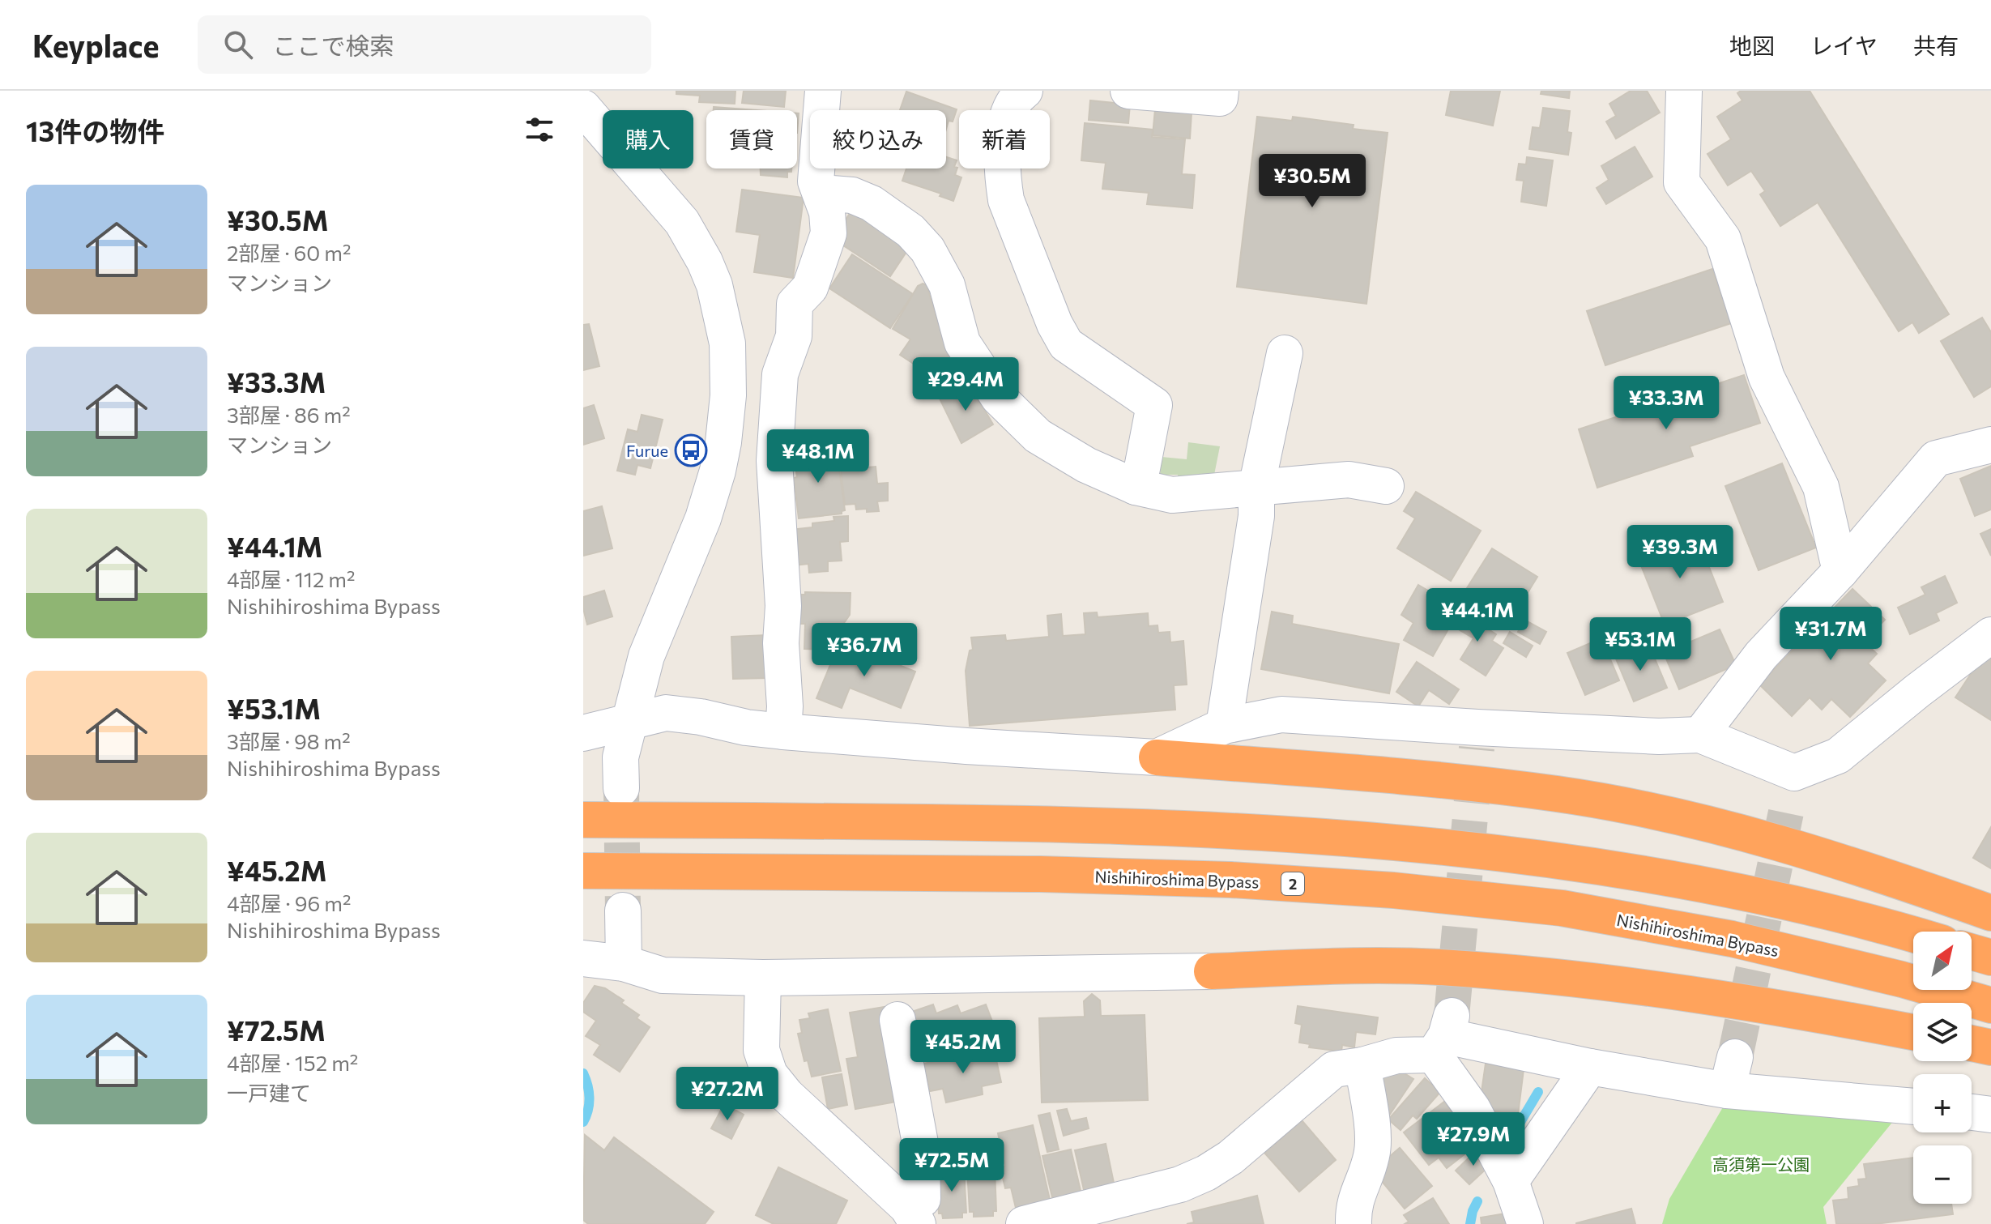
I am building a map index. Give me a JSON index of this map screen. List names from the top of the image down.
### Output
{
  "streets": {
    "highway": ["Nishihiroshima Bypass", "2"]
  },
  "parks": ["高須第一公園"],
  "places": {
    "bus stop": ["Furue"]
  },
  "north": "top right",
  "page": {
    "header": "Keyplace",
    "search": "ここで検索",
    "nav": ["地図", "レイヤ", "共有"],
    "heading": "13件の物件",
    "chip": [
      "購入",
      "賃貸",
      "絞り込み",
      "新着"
    ],
    "price": [
      "¥30.5M",
      "¥29.4M",
      "¥33.3M",
      "¥48.1M",
      "¥39.3M",
      "¥44.1M",
      "¥31.7M",
      "¥53.1M",
      "¥36.7M",
      "¥45.2M",
      "¥27.2M",
      "¥27.9M",
      "¥72.5M"
    ],
    "list": [
      {
        "name": "¥30.5M",
        "note": "2部屋 · 60 m² · マンション"
      },
      {
        "name": "¥33.3M",
        "note": "3部屋 · 86 m² · マンション"
      },
      {
        "name": "¥44.1M",
        "note": "4部屋 · 112 m² · Nishihiroshima Bypass"
      },
      {
        "name": "¥53.1M",
        "note": "3部屋 · 98 m² · Nishihiroshima Bypass"
      },
      {
        "name": "¥45.2M",
        "note": "4部屋 · 96 m² · Nishihiroshima Bypass"
      },
      {
        "name": "¥72.5M",
        "note": "4部屋 · 152 m² · 一戸建て"
      }
    ],
    "map_buttons": ["+", "−"]
  }
}
